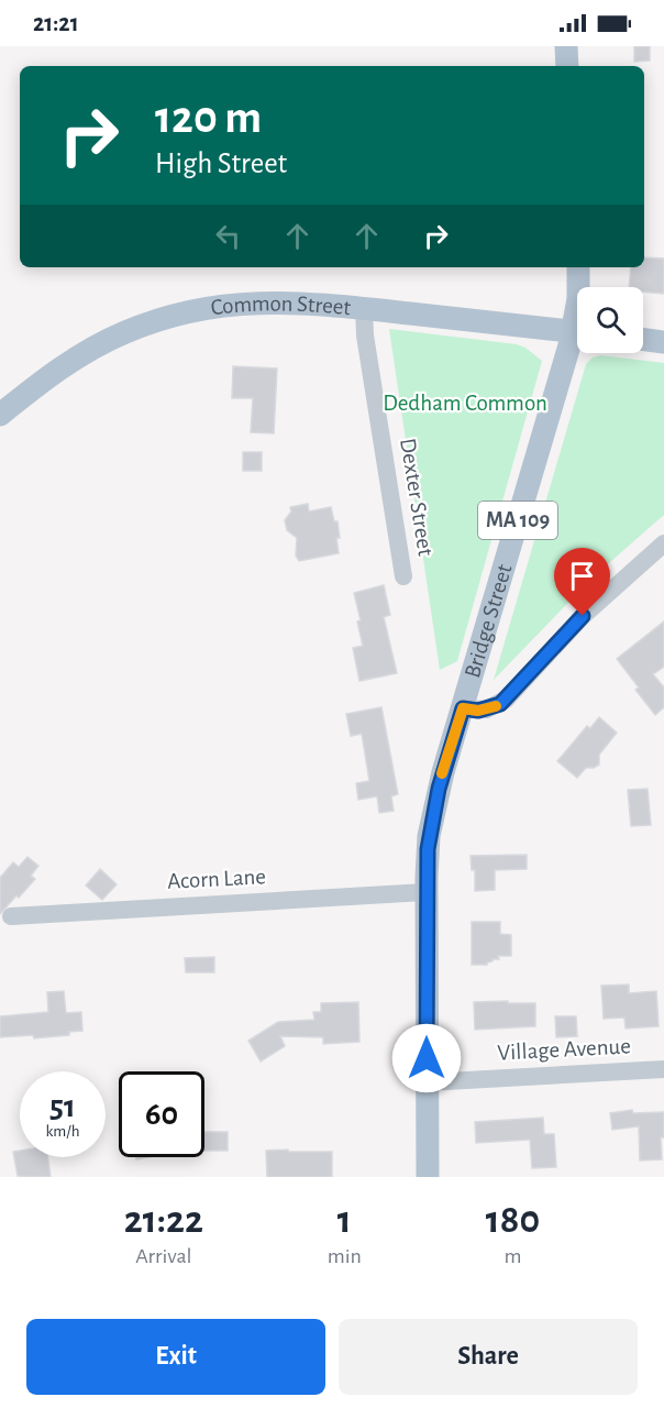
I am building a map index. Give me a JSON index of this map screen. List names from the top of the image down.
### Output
{
  "streets": {
    "main road": ["Common Street", "MA 109", "Bridge Street"],
    "street": ["Dexter Street", "Acorn Lane", "Village Avenue"]
  },
  "crossings": [
    ["Common Street", "Dexter Street"],
    ["MA 109", "Bridge Street"],
    ["MA 109", "Acorn Lane"],
    ["MA 109", "Village Avenue"]
  ],
  "parks": ["Dedham Common"],
  "page": {
    "status": "21:21",
    "turn": ["120 m", "High Street"],
    "speed": "51 km/h",
    "limit": "60",
    "eta": [
      "21:22",
      "Arrival",
      "1",
      "min",
      "180",
      "m"
    ],
    "buttons": ["Exit", "Share"]
  }
}
